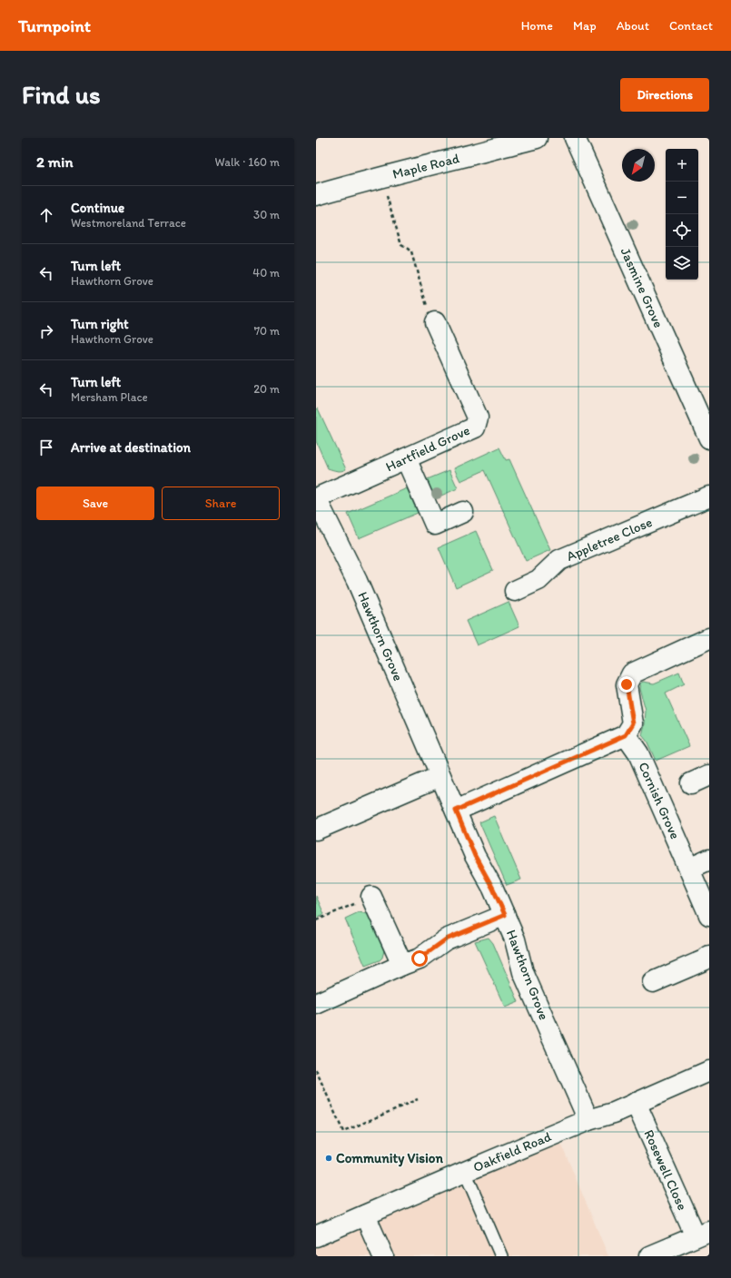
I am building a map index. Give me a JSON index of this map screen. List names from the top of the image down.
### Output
{
  "streets": {
    "street": [
      "Maple Road",
      "Jasmine Grove",
      "Hartfield Grove",
      "Appletree Close",
      "Hawthorn Grove",
      "Cornish Grove",
      "Oakfield Road",
      "Rosewell Close"
    ]
  },
  "crossings": [
    ["Hartfield Grove", "Hawthorn Grove"],
    ["Hawthorn Grove", "Oakfield Road"],
    ["Oakfield Road", "Rosewell Close"]
  ],
  "places": ["Community Vision"],
  "north": "bottom left",
  "page": {
    "header": "Turnpoint",
    "nav": [
      "Home",
      "Map",
      "About",
      "Contact"
    ],
    "buttons": [
      "Directions",
      ["Save", "Share"]
    ],
    "title": "Find us",
    "heading": ["2 min", "Walk · 160 m"],
    "map_buttons": ["+", "−"],
    "list": [
      ["Continue", "Westmoreland Terrace", "30 m"],
      ["Turn left", "Hawthorn Grove", "40 m"],
      ["Turn right", "Hawthorn Grove", "70 m"],
      ["Turn left", "Mersham Place", "20 m"],
      "Arrive at destination"
    ]
  }
}
